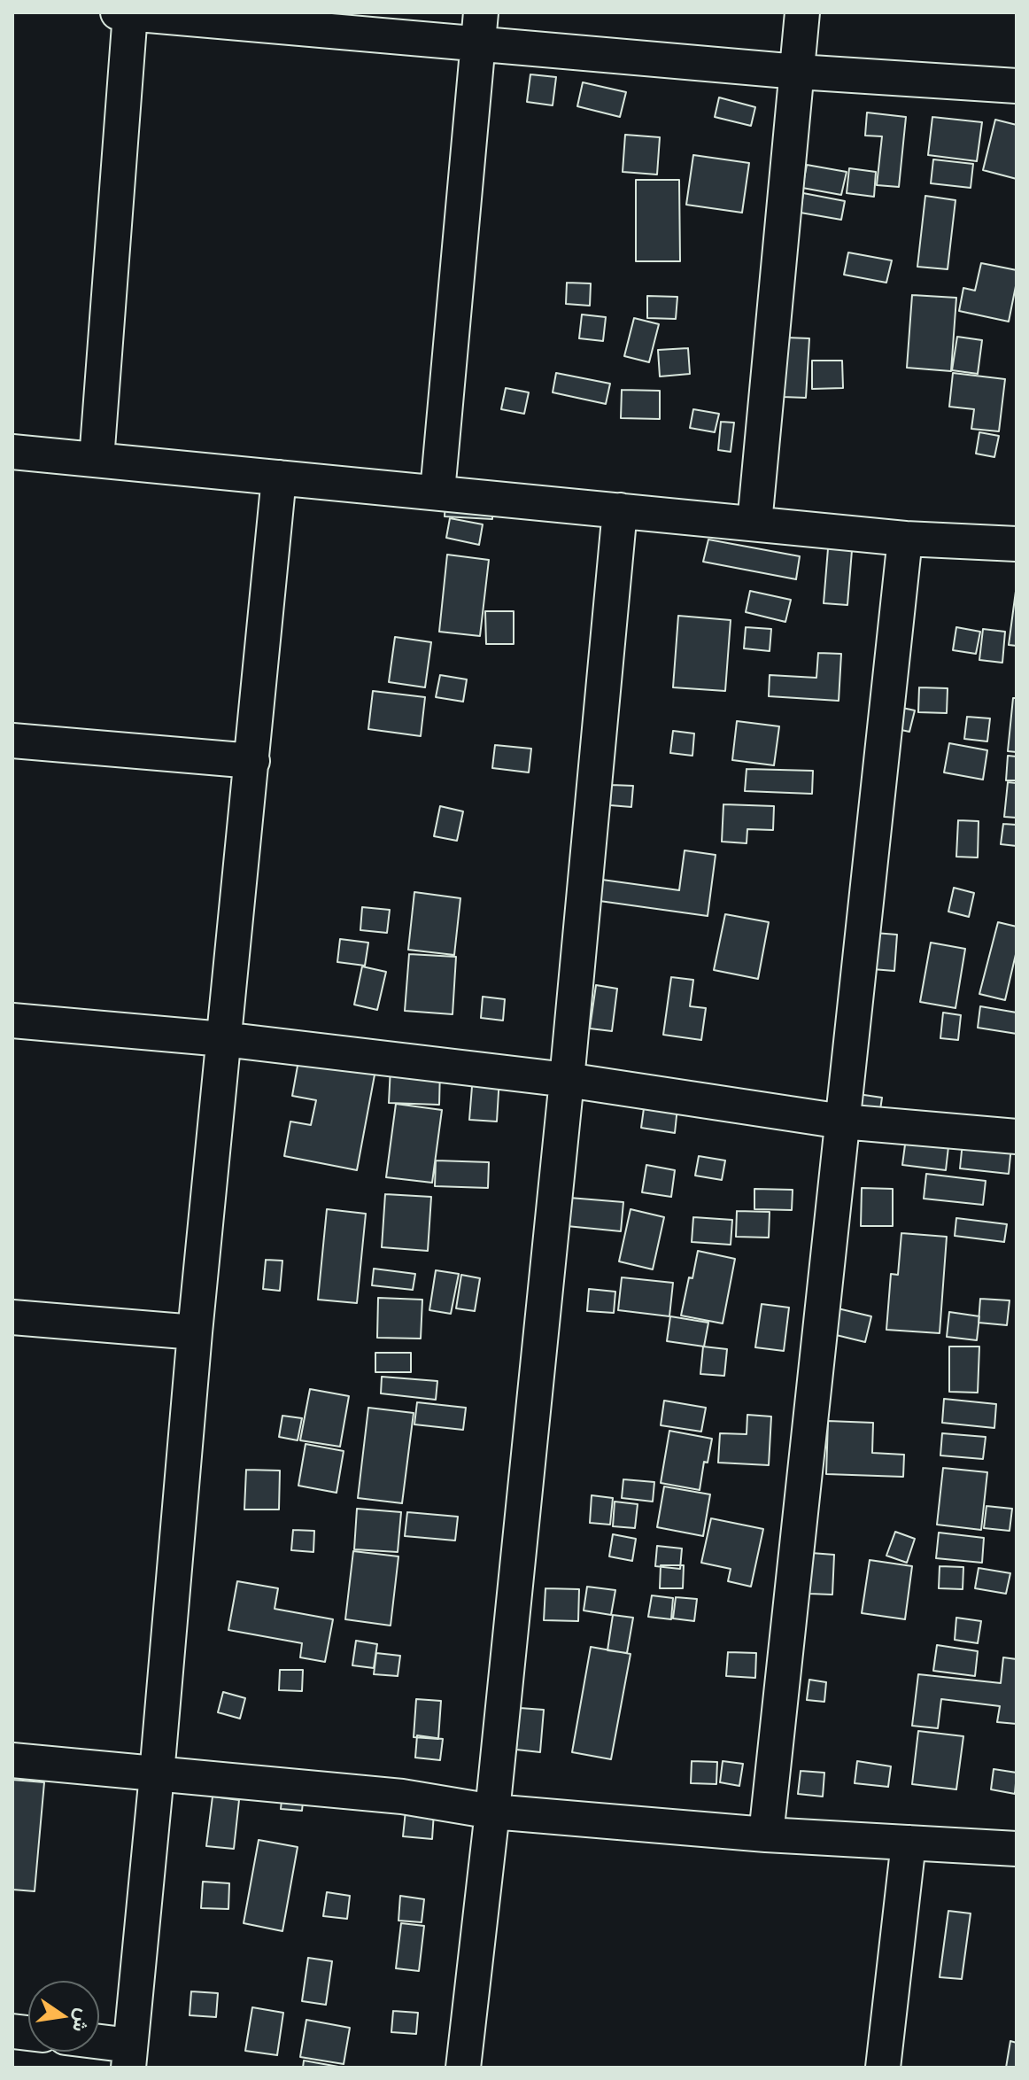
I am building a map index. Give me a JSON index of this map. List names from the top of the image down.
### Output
{
  "north": "right"
}
